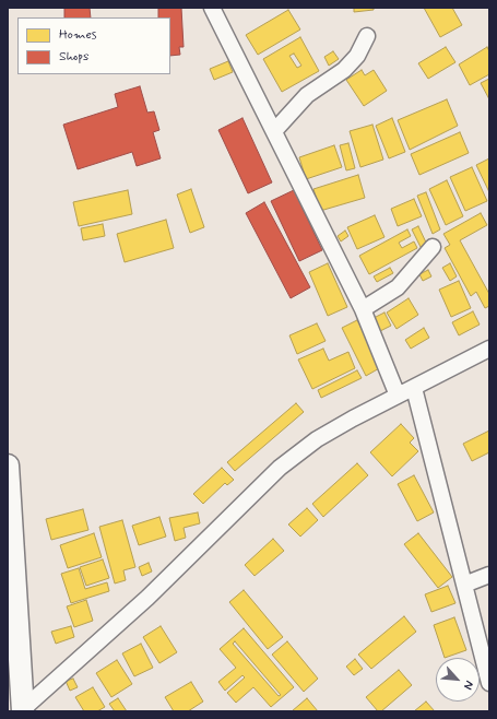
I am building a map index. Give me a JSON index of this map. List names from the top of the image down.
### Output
{
  "legend": ["Homes", "Shops"],
  "north": "bottom right"
}
